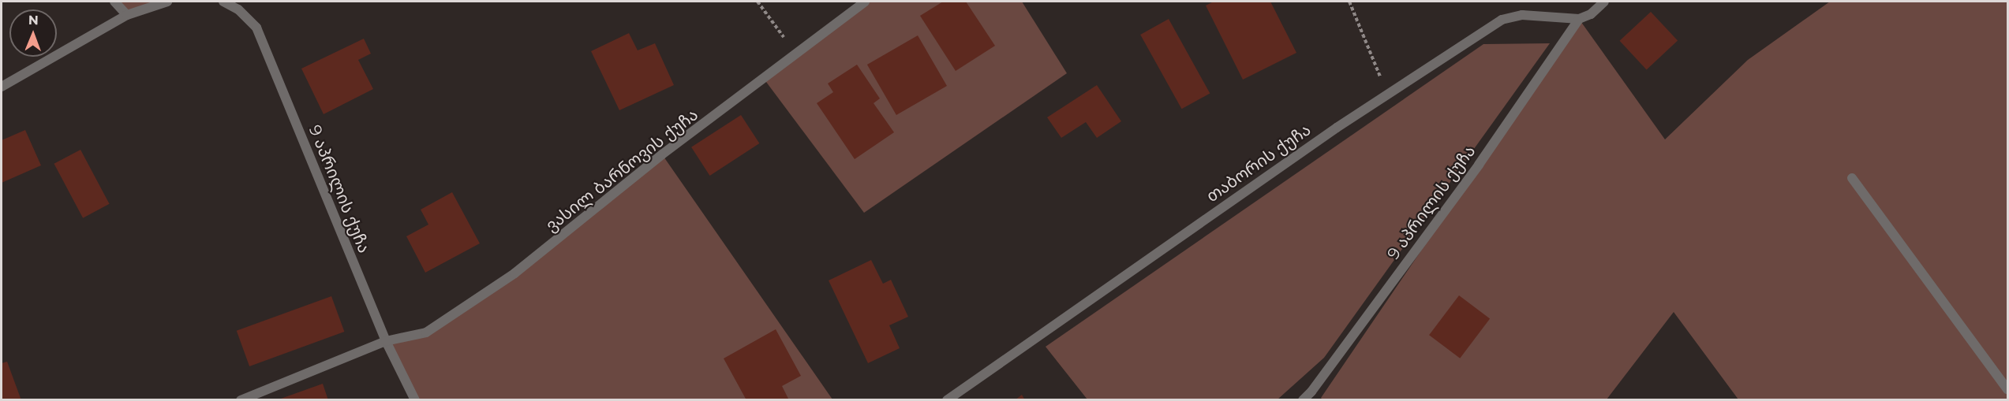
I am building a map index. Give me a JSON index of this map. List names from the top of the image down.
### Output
{
  "streets": {
    "street": ["თაბორის ქუჩა", "ვასილ ბარნოვის ქუჩა", "9 აპრილის ქუჩა"]
  },
  "crossings": [
    ["თაბორის ქუჩა", "9 აპრილის ქუჩა"],
    ["ვასილ ბარნოვის ქუჩა", "9 აპრილის ქუჩა"]
  ],
  "north": "top"
}
